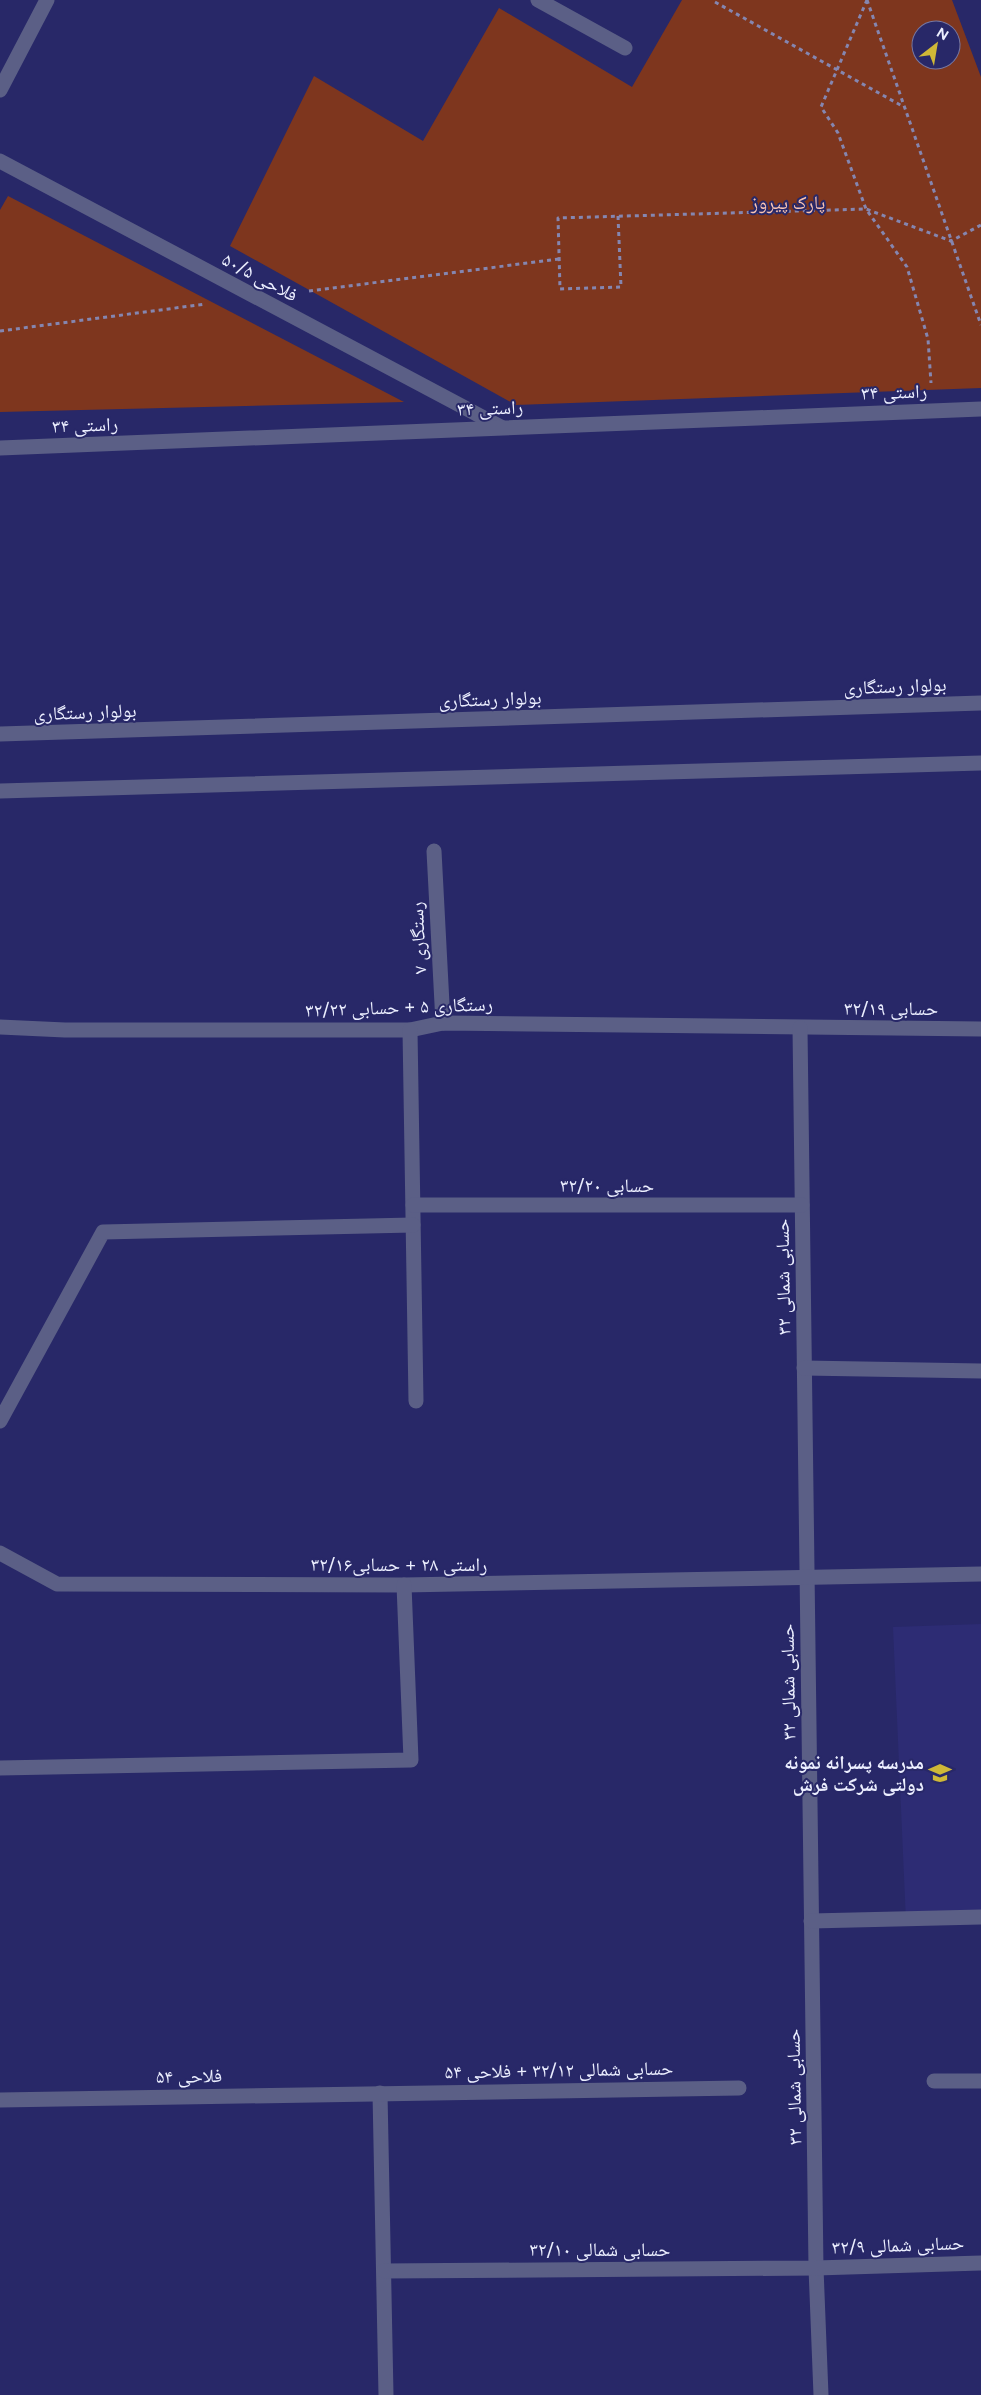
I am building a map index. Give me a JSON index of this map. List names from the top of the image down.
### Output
{
  "streets": {
    "street": [
      "فلاحی ۵۰/۵",
      "راستی ۳۴",
      "بولوار رستگاری",
      "رستگاری ۷",
      "رستگاری ۵ + حسابی ۳۲/۲۲",
      "حسابی ۳۲/۱۹",
      "حسابی ۳۲/۲۰",
      "حسابی شمالی ۳۲",
      "راستی ۲۸ + حسابی۳۲/۱۶",
      "حسابی شمالی ۳۲/۱۲ + فلاحی ۵۴",
      "فلاحی ۵۴",
      "حسابی شمالی ۳۲/۹",
      "حسابی شمالی ۳۲/۱۰"
    ]
  },
  "crossings": [
    ["فلاحی ۵۰/۵", "راستی ۳۴"],
    ["رستگاری ۷", "رستگاری ۵ + حسابی ۳۲/۲۲"],
    ["رستگاری ۵ + حسابی ۳۲/۲۲", "حسابی ۳۲/۱۹"],
    ["رستگاری ۵ + حسابی ۳۲/۲۲", "حسابی شمالی ۳۲"],
    ["حسابی ۳۲/۱۹", "حسابی شمالی ۳۲"],
    ["حسابی ۳۲/۲۰", "حسابی شمالی ۳۲"],
    ["حسابی شمالی ۳۲", "راستی ۲۸ + حسابی۳۲/۱۶"],
    ["حسابی شمالی ۳۲", "حسابی شمالی ۳۲/۹"],
    ["حسابی شمالی ۳۲", "حسابی شمالی ۳۲/۱۰"],
    ["حسابی شمالی ۳۲/۱۲ + فلاحی ۵۴", "فلاحی ۵۴"],
    ["حسابی شمالی ۳۲/۹", "حسابی شمالی ۳۲/۱۰"]
  ],
  "parks": ["پارک پیروز"],
  "places": {
    "school or university": ["مدرسه پسرانه نمونه دولتی شرکت فرش"]
  },
  "north": "top right"
}
